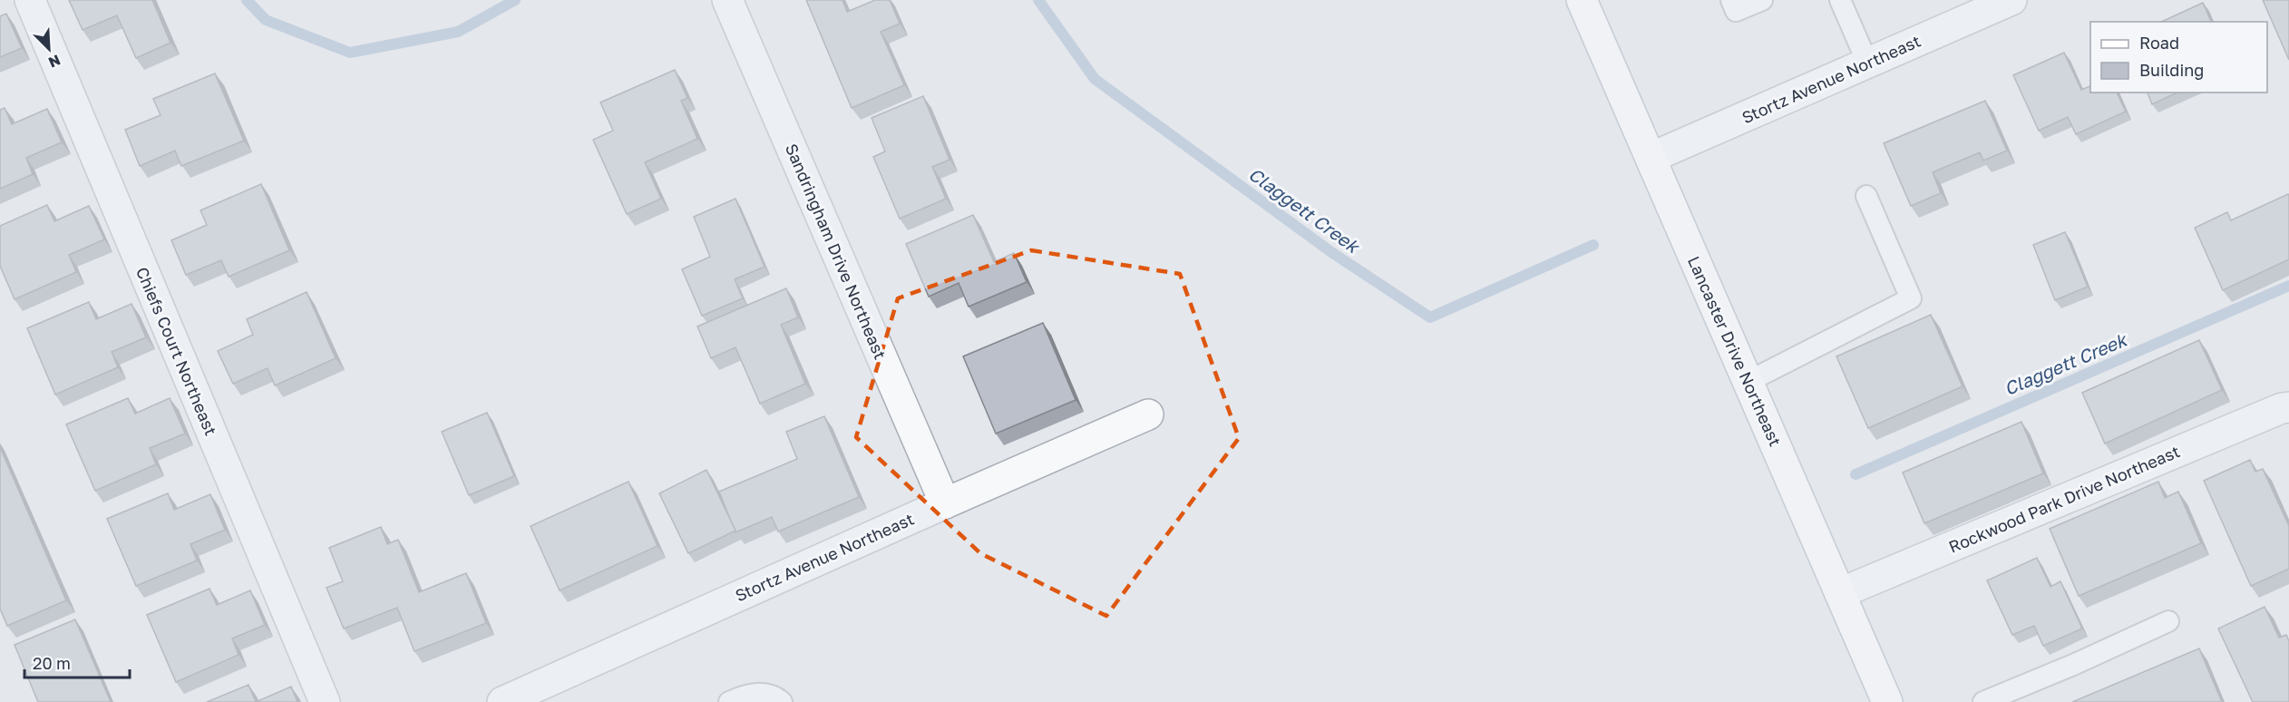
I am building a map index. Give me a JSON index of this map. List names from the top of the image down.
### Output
{
  "streets": {
    "main road": ["Lancaster Drive Northeast"],
    "street": [
      "Stortz Avenue Northeast",
      "Sandringham Drive Northeast",
      "Chiefs Court Northeast",
      "Rockwood Park Drive Northeast"
    ]
  },
  "crossings": [
    ["Stortz Avenue Northeast", "Sandringham Drive Northeast"],
    ["Stortz Avenue Northeast", "Lancaster Drive Northeast"],
    ["Lancaster Drive Northeast", "Rockwood Park Drive Northeast"]
  ],
  "water": ["Claggett Creek"],
  "legend": ["Road", "Building"],
  "scale_bar": "20 m",
  "north": "bottom right"
}
